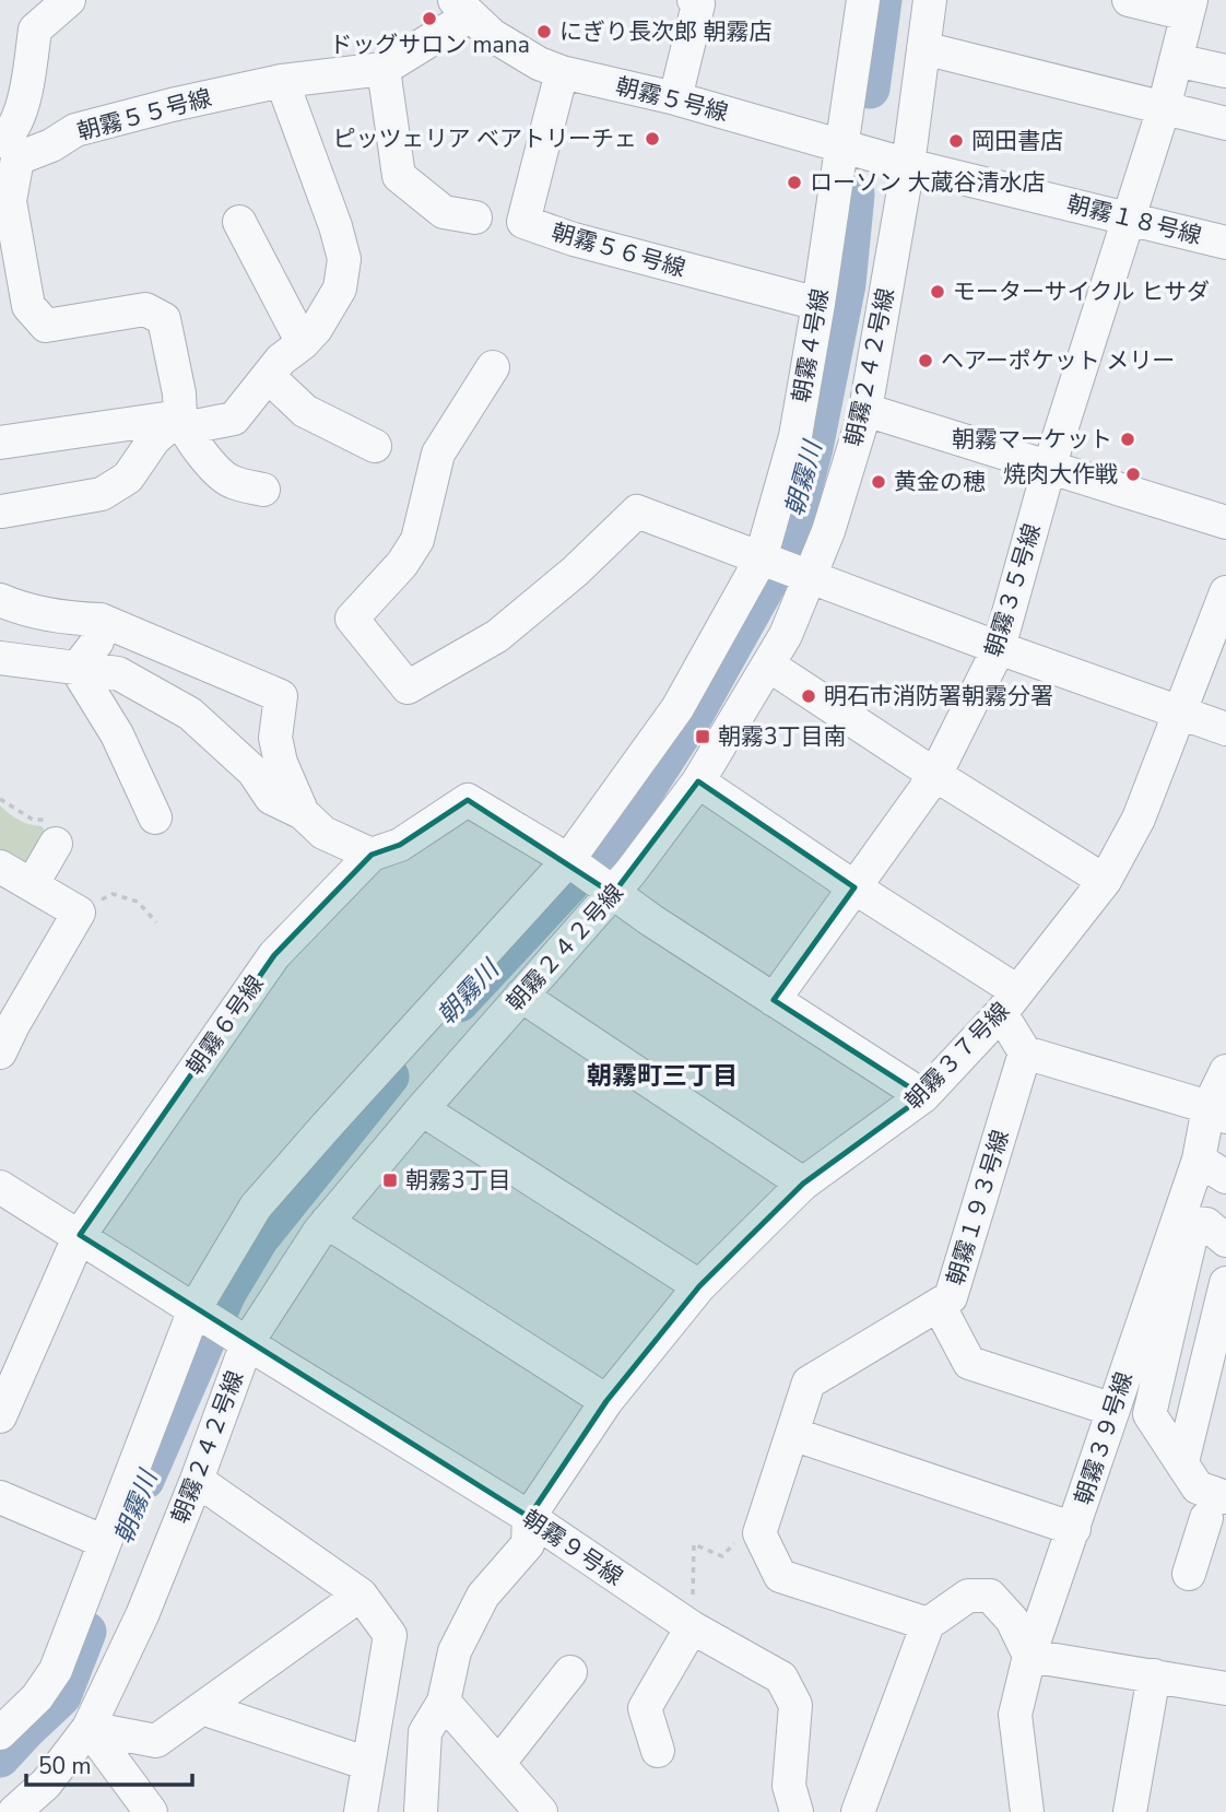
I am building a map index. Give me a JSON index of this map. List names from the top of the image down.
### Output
{
  "streets": {
    "street": [
      "朝霧５号線",
      "朝霧５５号線",
      "朝霧１８号線",
      "朝霧５６号線",
      "朝霧４号線",
      "朝霧２４２号線",
      "朝霧３５号線",
      "朝霧６号線",
      "朝霧３７号線",
      "朝霧１９３号線",
      "朝霧３９号線",
      "朝霧９号線"
    ]
  },
  "crossings": [
    ["朝霧５号線", "朝霧５５号線"],
    ["朝霧５号線", "朝霧１８号線"],
    ["朝霧５号線", "朝霧５６号線"],
    ["朝霧５号線", "朝霧４号線"],
    ["朝霧５号線", "朝霧２４２号線"],
    ["朝霧１８号線", "朝霧２４２号線"],
    ["朝霧１８号線", "朝霧３５号線"],
    ["朝霧５６号線", "朝霧４号線"],
    ["朝霧４号線", "朝霧２４２号線"],
    ["朝霧４号線", "朝霧６号線"],
    ["朝霧２４２号線", "朝霧６号線"],
    ["朝霧２４２号線", "朝霧９号線"],
    ["朝霧６号線", "朝霧９号線"],
    ["朝霧３７号線", "朝霧９号線"]
  ],
  "districts": ["朝霧町三丁目"],
  "water": ["朝霧川"],
  "places": {
    "other": [
      "ドッグサロン mana",
      "にぎり長次郎 朝霧店",
      "ピッツェリア ベアトリーチェ",
      "岡田書店",
      "ローソン 大蔵谷清水店",
      "モーターサイクル ヒサダ",
      "ヘアーポケット メリー",
      "朝霧マーケット",
      "焼肉大作戦",
      "黄金の穂",
      "明石市消防署朝霧分署"
    ],
    "transit": ["朝霧3丁目南", "朝霧3丁目"]
  },
  "scale_bar": "50 m"
}
